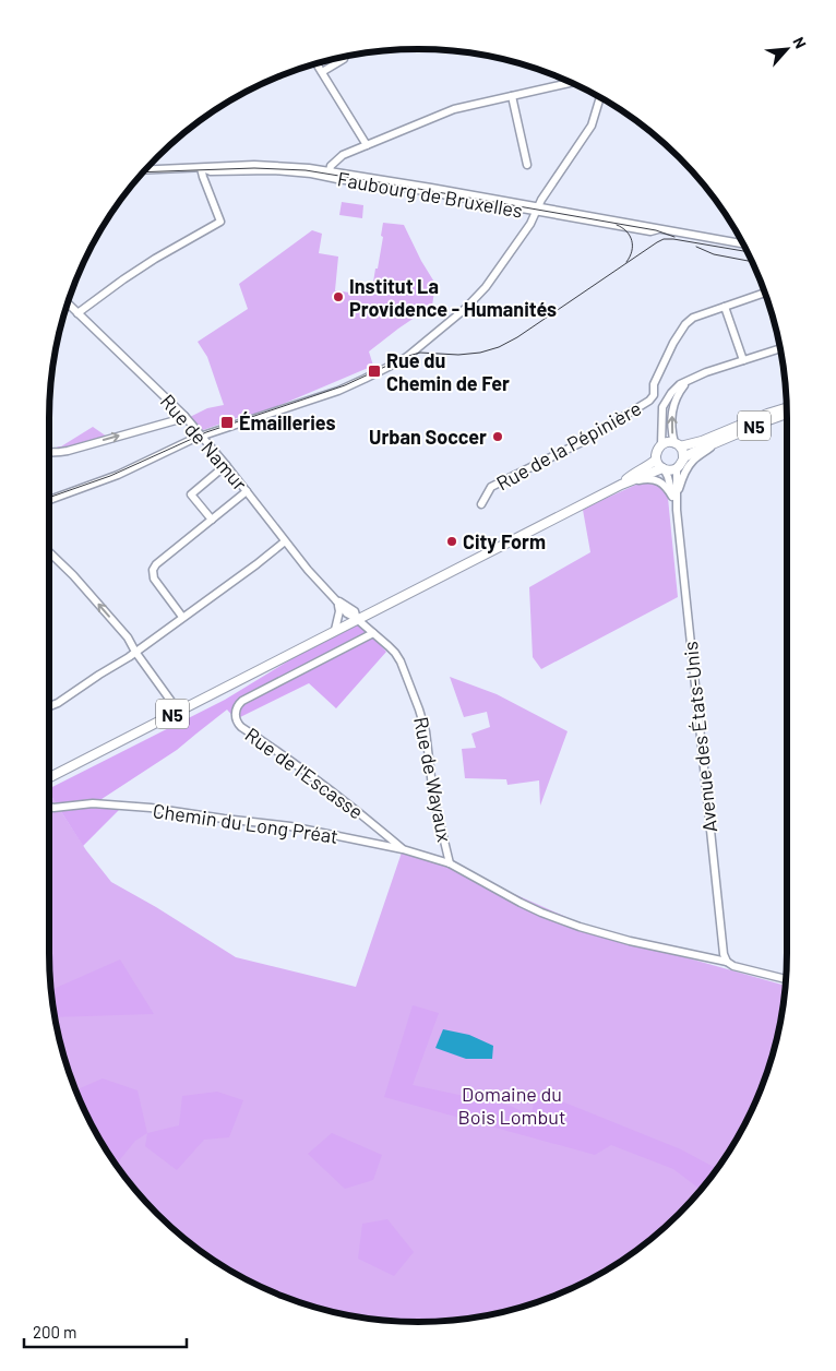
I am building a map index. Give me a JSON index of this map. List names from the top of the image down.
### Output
{
  "streets": {
    "main road": ["N5"],
    "street": [
      "Faubourg de Bruxelles",
      "Rue de Namur",
      "Rue de la Pépinière",
      "Avenue des États-Unis",
      "Rue de l'Escasse",
      "Rue de Wayaux",
      "Chemin du Long Préat"
    ]
  },
  "crossings": [
    ["N5", "Rue de Namur"],
    ["N5", "Avenue des États-Unis"],
    ["N5", "Rue de Wayaux"],
    ["Rue de Namur", "Rue de Wayaux"],
    ["Avenue des États-Unis", "Chemin du Long Préat"],
    ["Rue de l'Escasse", "Rue de Wayaux"],
    ["Rue de l'Escasse", "Chemin du Long Préat"],
    ["Rue de Wayaux", "Chemin du Long Préat"]
  ],
  "parks": ["Domaine du Bois Lombut"],
  "places": {
    "other": ["Institut La Providence - Humanités", "Urban Soccer", "City Form"],
    "transit": ["Rue du Chemin de Fer", "Émailleries"]
  },
  "scale_bar": "200 m",
  "north": "top right"
}
